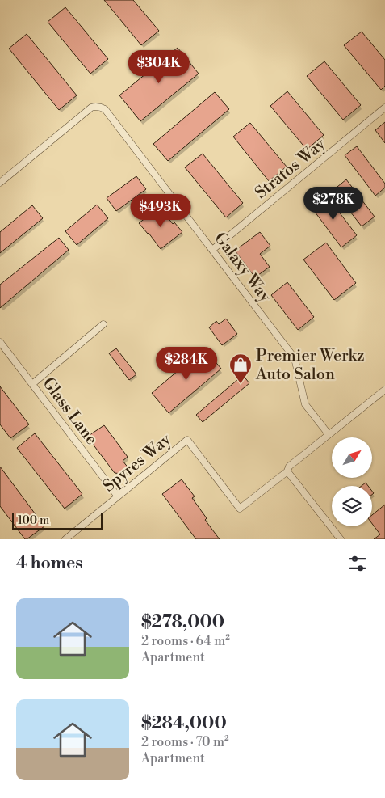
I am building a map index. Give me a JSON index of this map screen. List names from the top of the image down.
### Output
{
  "streets": {
    "street": [
      "Stratos Way",
      "Galaxy Way",
      "Glass Lane",
      "Spyres Way"
    ]
  },
  "crossings": [
    ["Stratos Way", "Galaxy Way"],
    ["Glass Lane", "Spyres Way"]
  ],
  "places": {
    "shop": ["Premier Werkz Auto Salon"]
  },
  "scale_bar": "100 m",
  "north": "top right",
  "page": {
    "price": [
      "$304K",
      "$278K",
      "$493K",
      "$284K"
    ],
    "scale": "100 m",
    "heading": "4 homes",
    "list": [
      {
        "name": "$278,000",
        "note": "2 rooms · 64 m² · Apartment"
      },
      {
        "name": "$284,000",
        "note": "2 rooms · 70 m² · Apartment"
      }
    ]
  }
}
